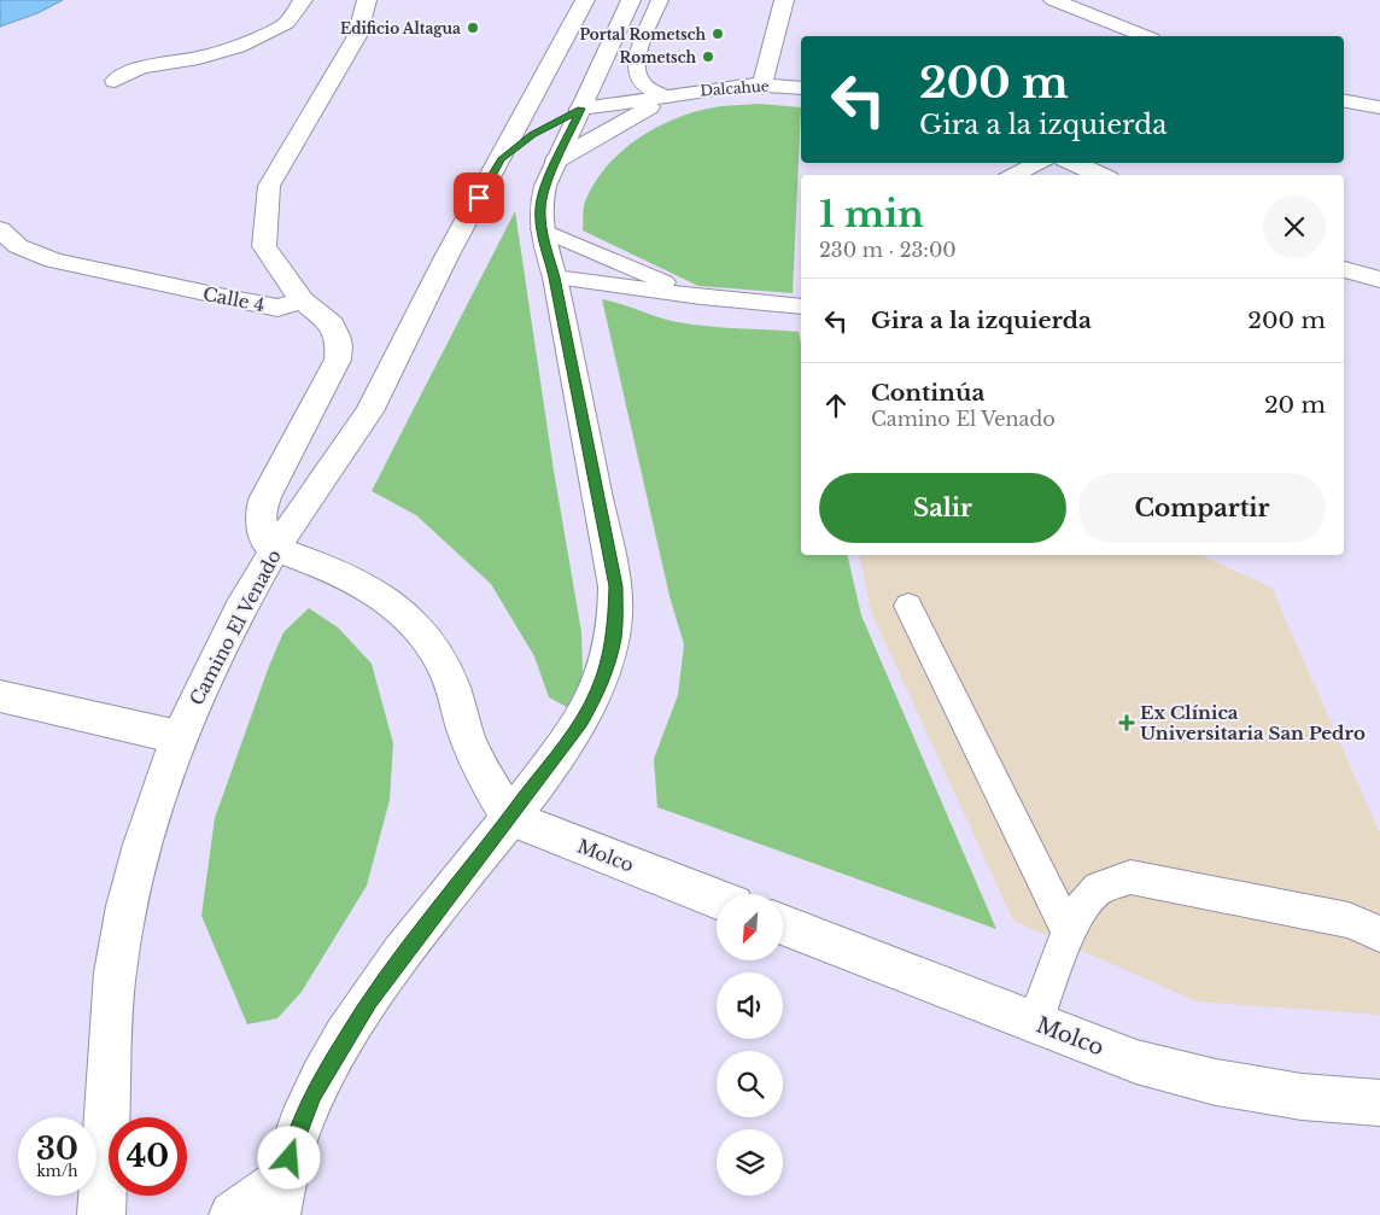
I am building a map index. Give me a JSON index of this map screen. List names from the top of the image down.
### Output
{
  "streets": {
    "street": [
      "Dalcahue",
      "Calle 4",
      "Camino El Venado",
      "Molco"
    ]
  },
  "crossings": [
    ["Dalcahue", "Camino El Venado"]
  ],
  "places": {
    "other": ["Edificio Altagua", "Portal Rometsch", "Rometsch"],
    "health": ["Ex Clínica Universitaria San Pedro"]
  },
  "north": "bottom left",
  "page": {
    "turn": ["200 m", "Gira a la izquierda"],
    "heading": ["1 min", "230 m · 23:00"],
    "list": [
      {
        "name": "Gira a la izquierda",
        "value": "200 m"
      },
      {
        "name": "Continúa",
        "note": "Camino El Venado",
        "value": "20 m"
      }
    ],
    "buttons": ["Salir", "Compartir"],
    "speed": "30 km/h",
    "limit": "40"
  }
}
